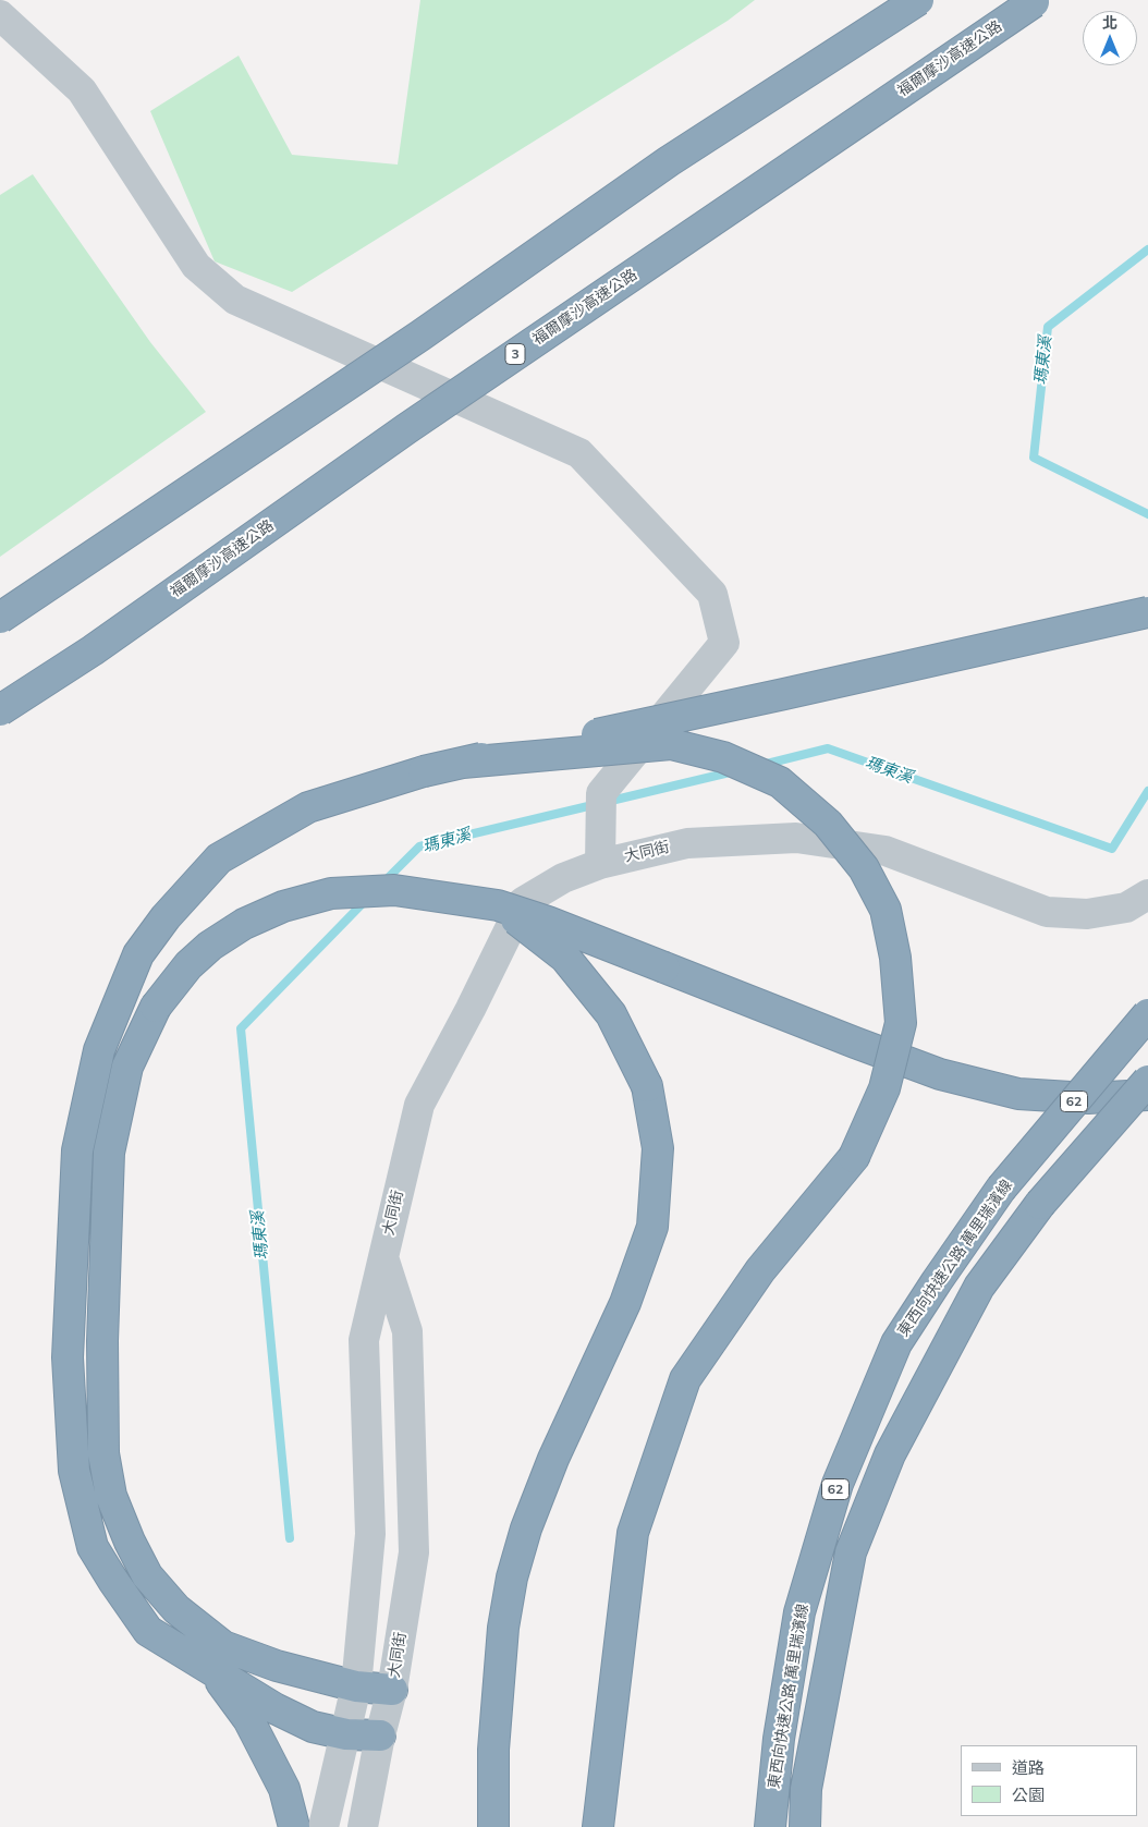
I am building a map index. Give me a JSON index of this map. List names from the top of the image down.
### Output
{
  "streets": {
    "highway": [
      "福爾摩沙高速公路",
      "3",
      "62",
      "東西向快速公路 萬里瑞濱線"
    ],
    "street": ["大同街"]
  },
  "water": ["瑪東溪"],
  "legend": ["道路", "公園"],
  "north": "top"
}
